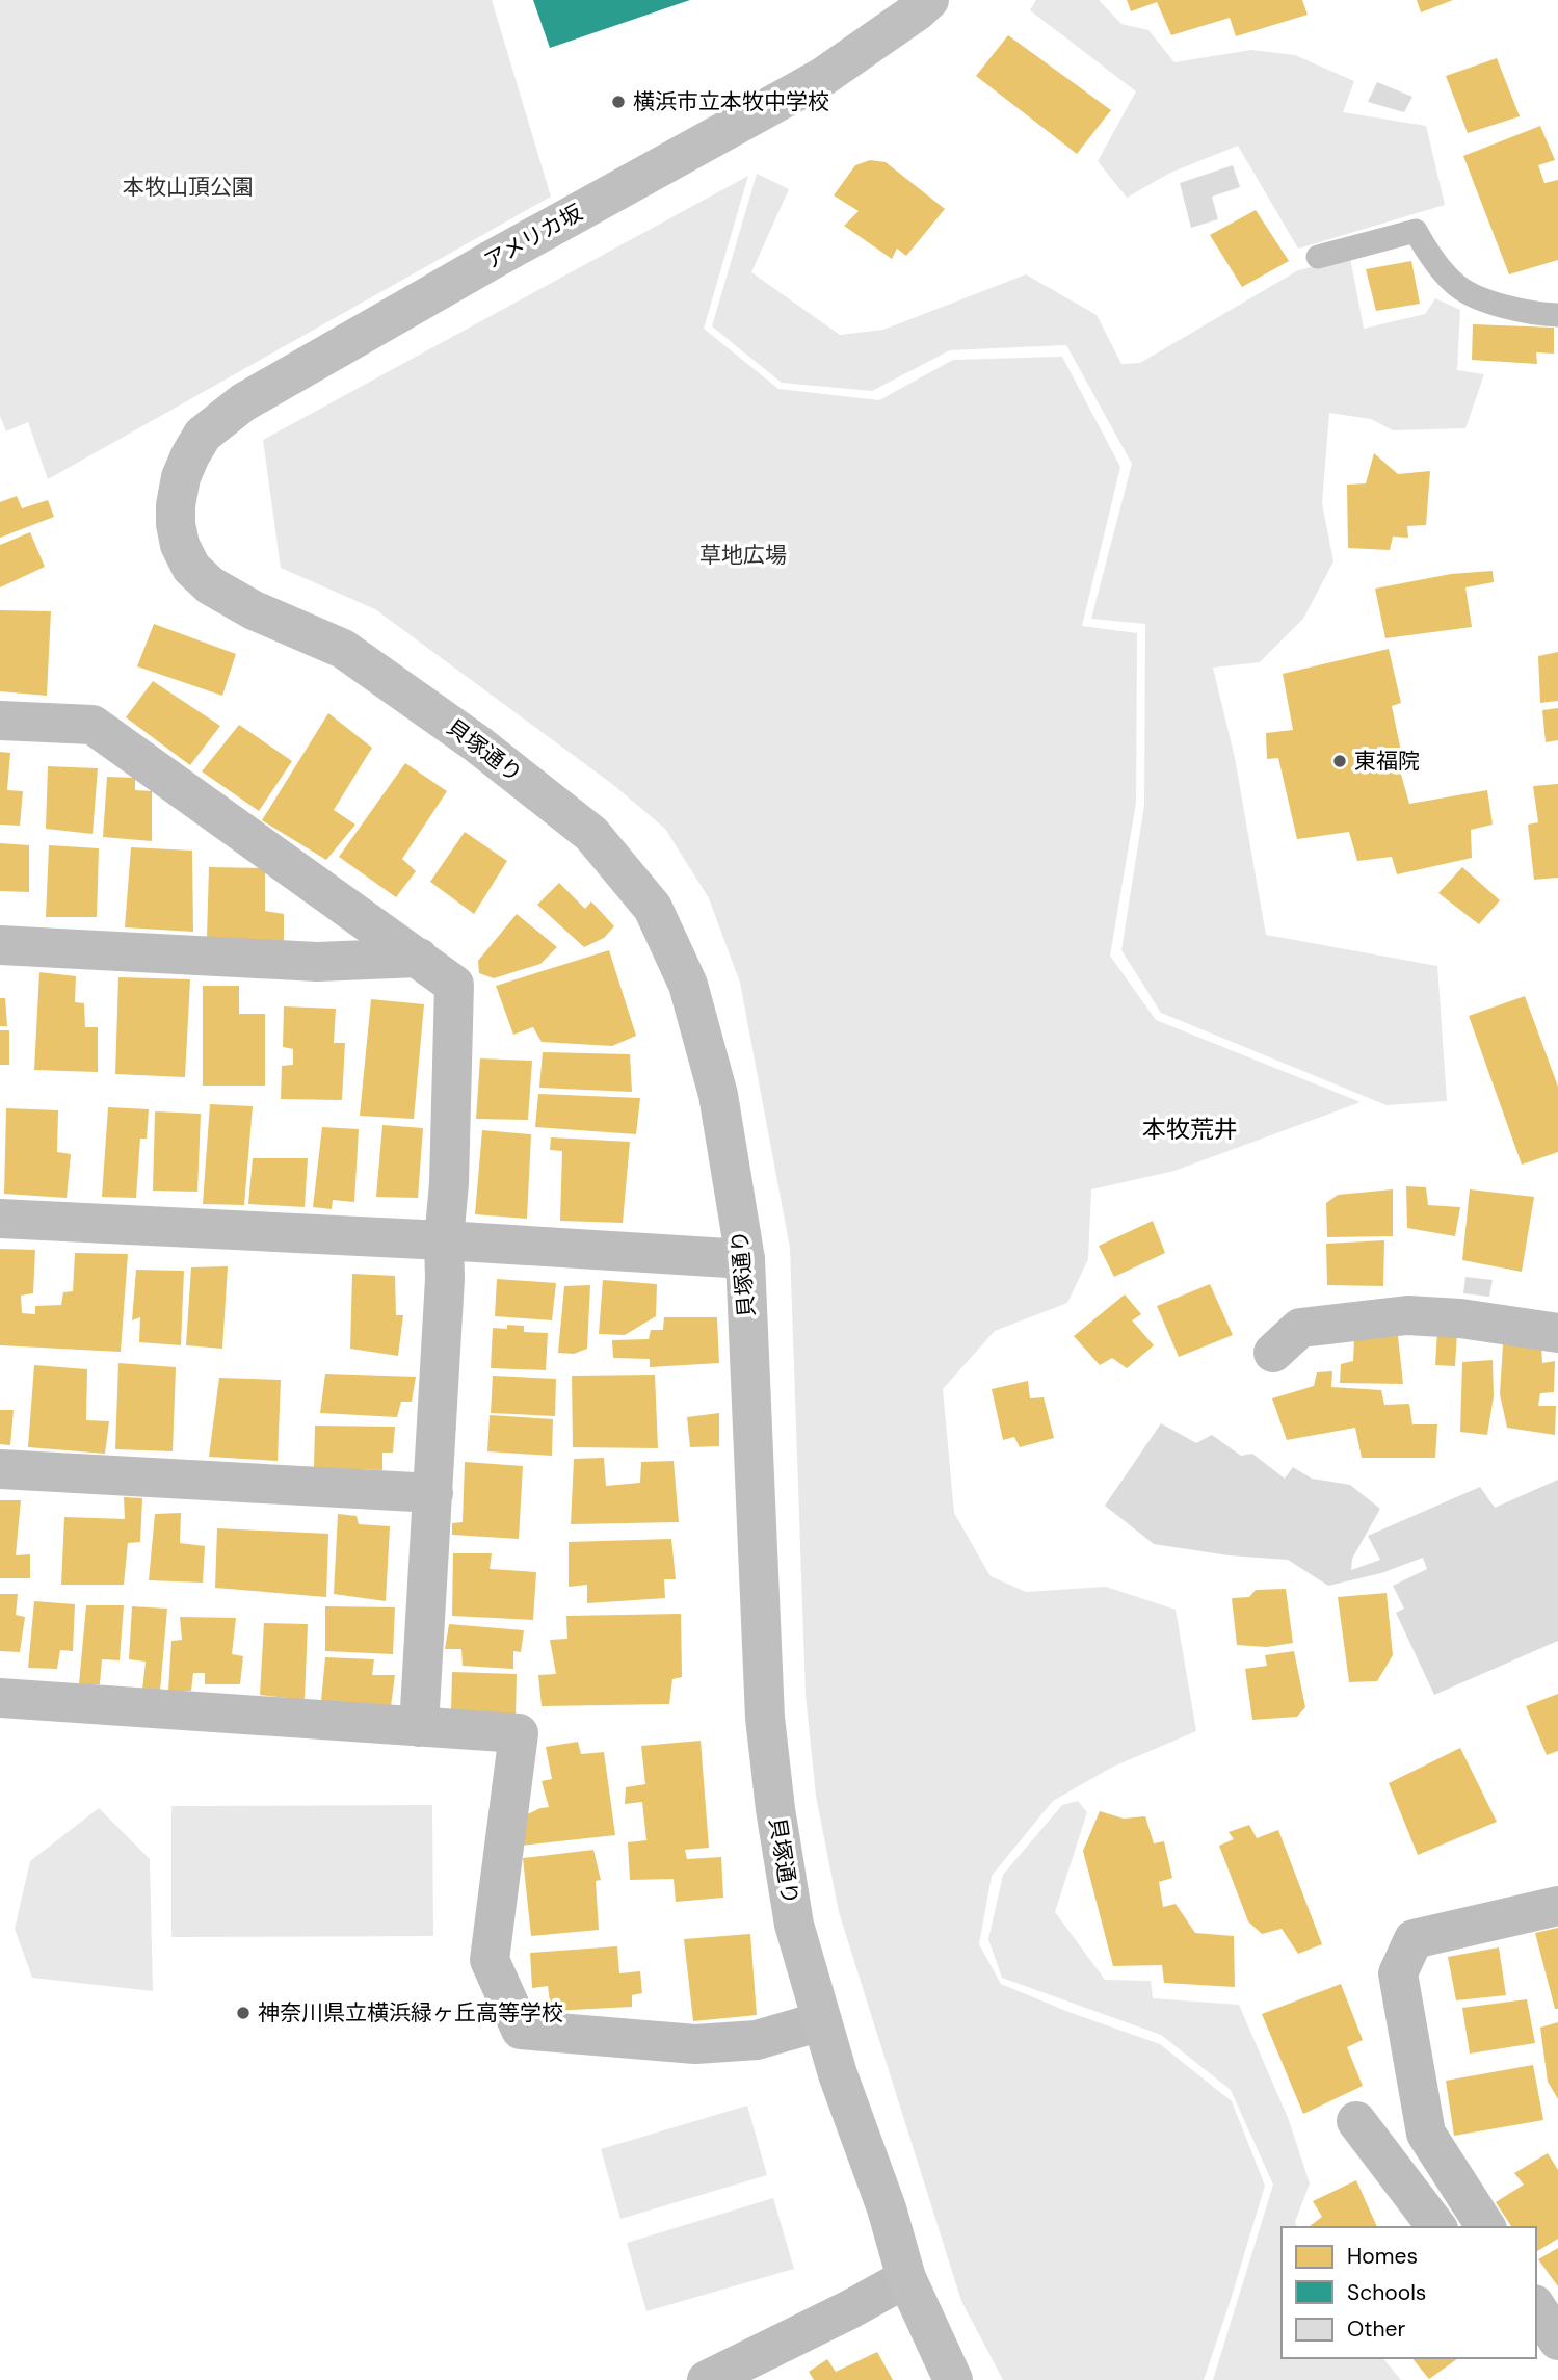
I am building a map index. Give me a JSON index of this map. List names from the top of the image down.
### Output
{
  "streets": {
    "street": ["アメリカ坂", "貝塚通り"]
  },
  "crossings": [
    ["アメリカ坂", "貝塚通り"]
  ],
  "districts": ["本牧荒井"],
  "parks": ["本牧山頂公園", "草地広場"],
  "places": ["横浜市立本牧中学校", "東福院", "神奈川県立横浜緑ヶ丘高等学校"],
  "legend": ["Homes", "Schools", "Other"]
}
